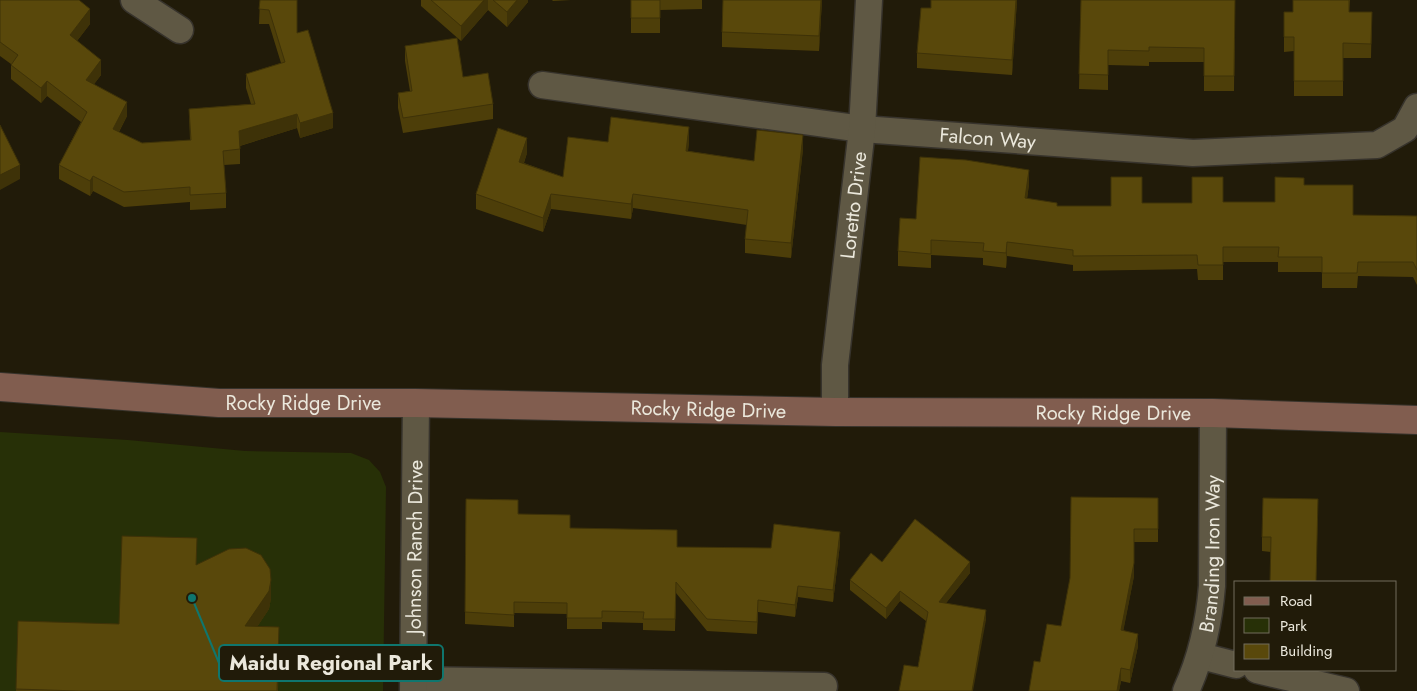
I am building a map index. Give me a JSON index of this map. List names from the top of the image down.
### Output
{
  "streets": {
    "main road": ["Rocky Ridge Drive"],
    "street": [
      "Falcon Way",
      "Loretto Drive",
      "Johnson Ranch Drive",
      "Branding Iron Way"
    ]
  },
  "crossings": [
    ["Falcon Way", "Loretto Drive"],
    ["Loretto Drive", "Rocky Ridge Drive"],
    ["Rocky Ridge Drive", "Johnson Ranch Drive"],
    ["Rocky Ridge Drive", "Branding Iron Way"]
  ],
  "places": ["Maidu Regional Park"],
  "legend": ["Road", "Park", "Building"]
}
